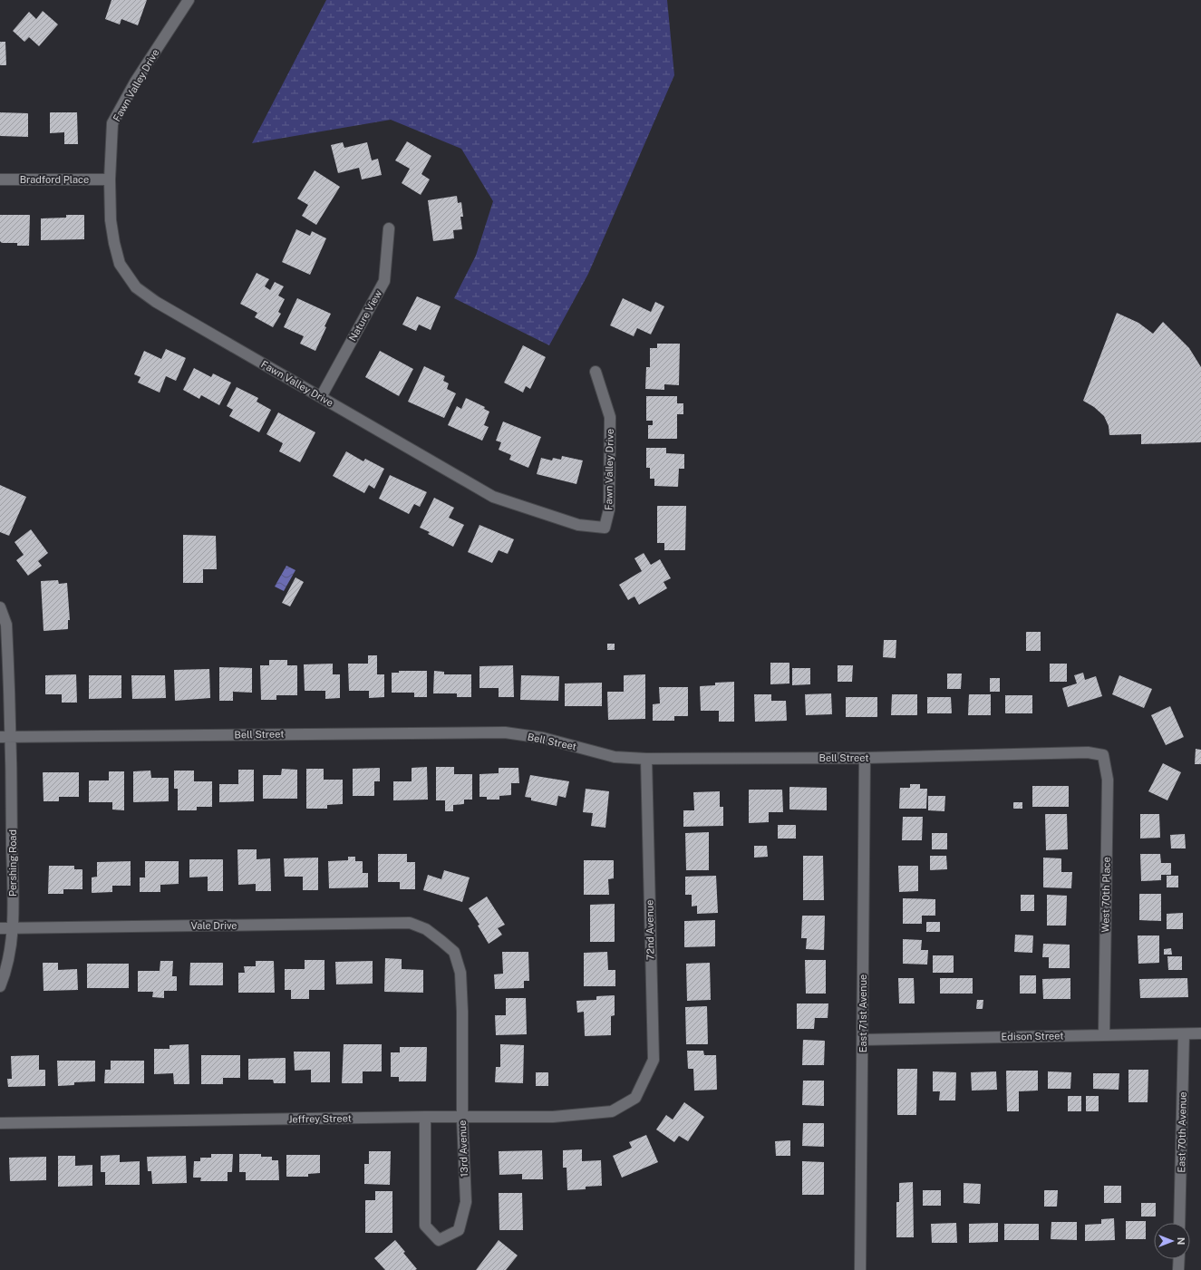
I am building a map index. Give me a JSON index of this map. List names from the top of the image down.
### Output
{
  "streets": {
    "street": [
      "Fawn Valley Drive",
      "Bradford Place",
      "Nature View",
      "Bell Street",
      "Pershing Road",
      "West 70th Place",
      "Vale Drive",
      "72nd Avenue",
      "East 71st Avenue",
      "Edison Street",
      "Jeffrey Street",
      "East 70th Avenue",
      "13rd Avenue"
    ]
  },
  "crossings": [
    ["Fawn Valley Drive", "Bradford Place"],
    ["Fawn Valley Drive", "Nature View"],
    ["Bell Street", "Pershing Road"],
    ["Bell Street", "West 70th Place"],
    ["Bell Street", "72nd Avenue"],
    ["Bell Street", "East 71st Avenue"],
    ["Pershing Road", "Vale Drive"],
    ["West 70th Place", "Edison Street"],
    ["Vale Drive", "13rd Avenue"],
    ["72nd Avenue", "Jeffrey Street"],
    ["East 71st Avenue", "Edison Street"],
    ["Edison Street", "East 70th Avenue"],
    ["Jeffrey Street", "13rd Avenue"]
  ],
  "north": "right"
}
